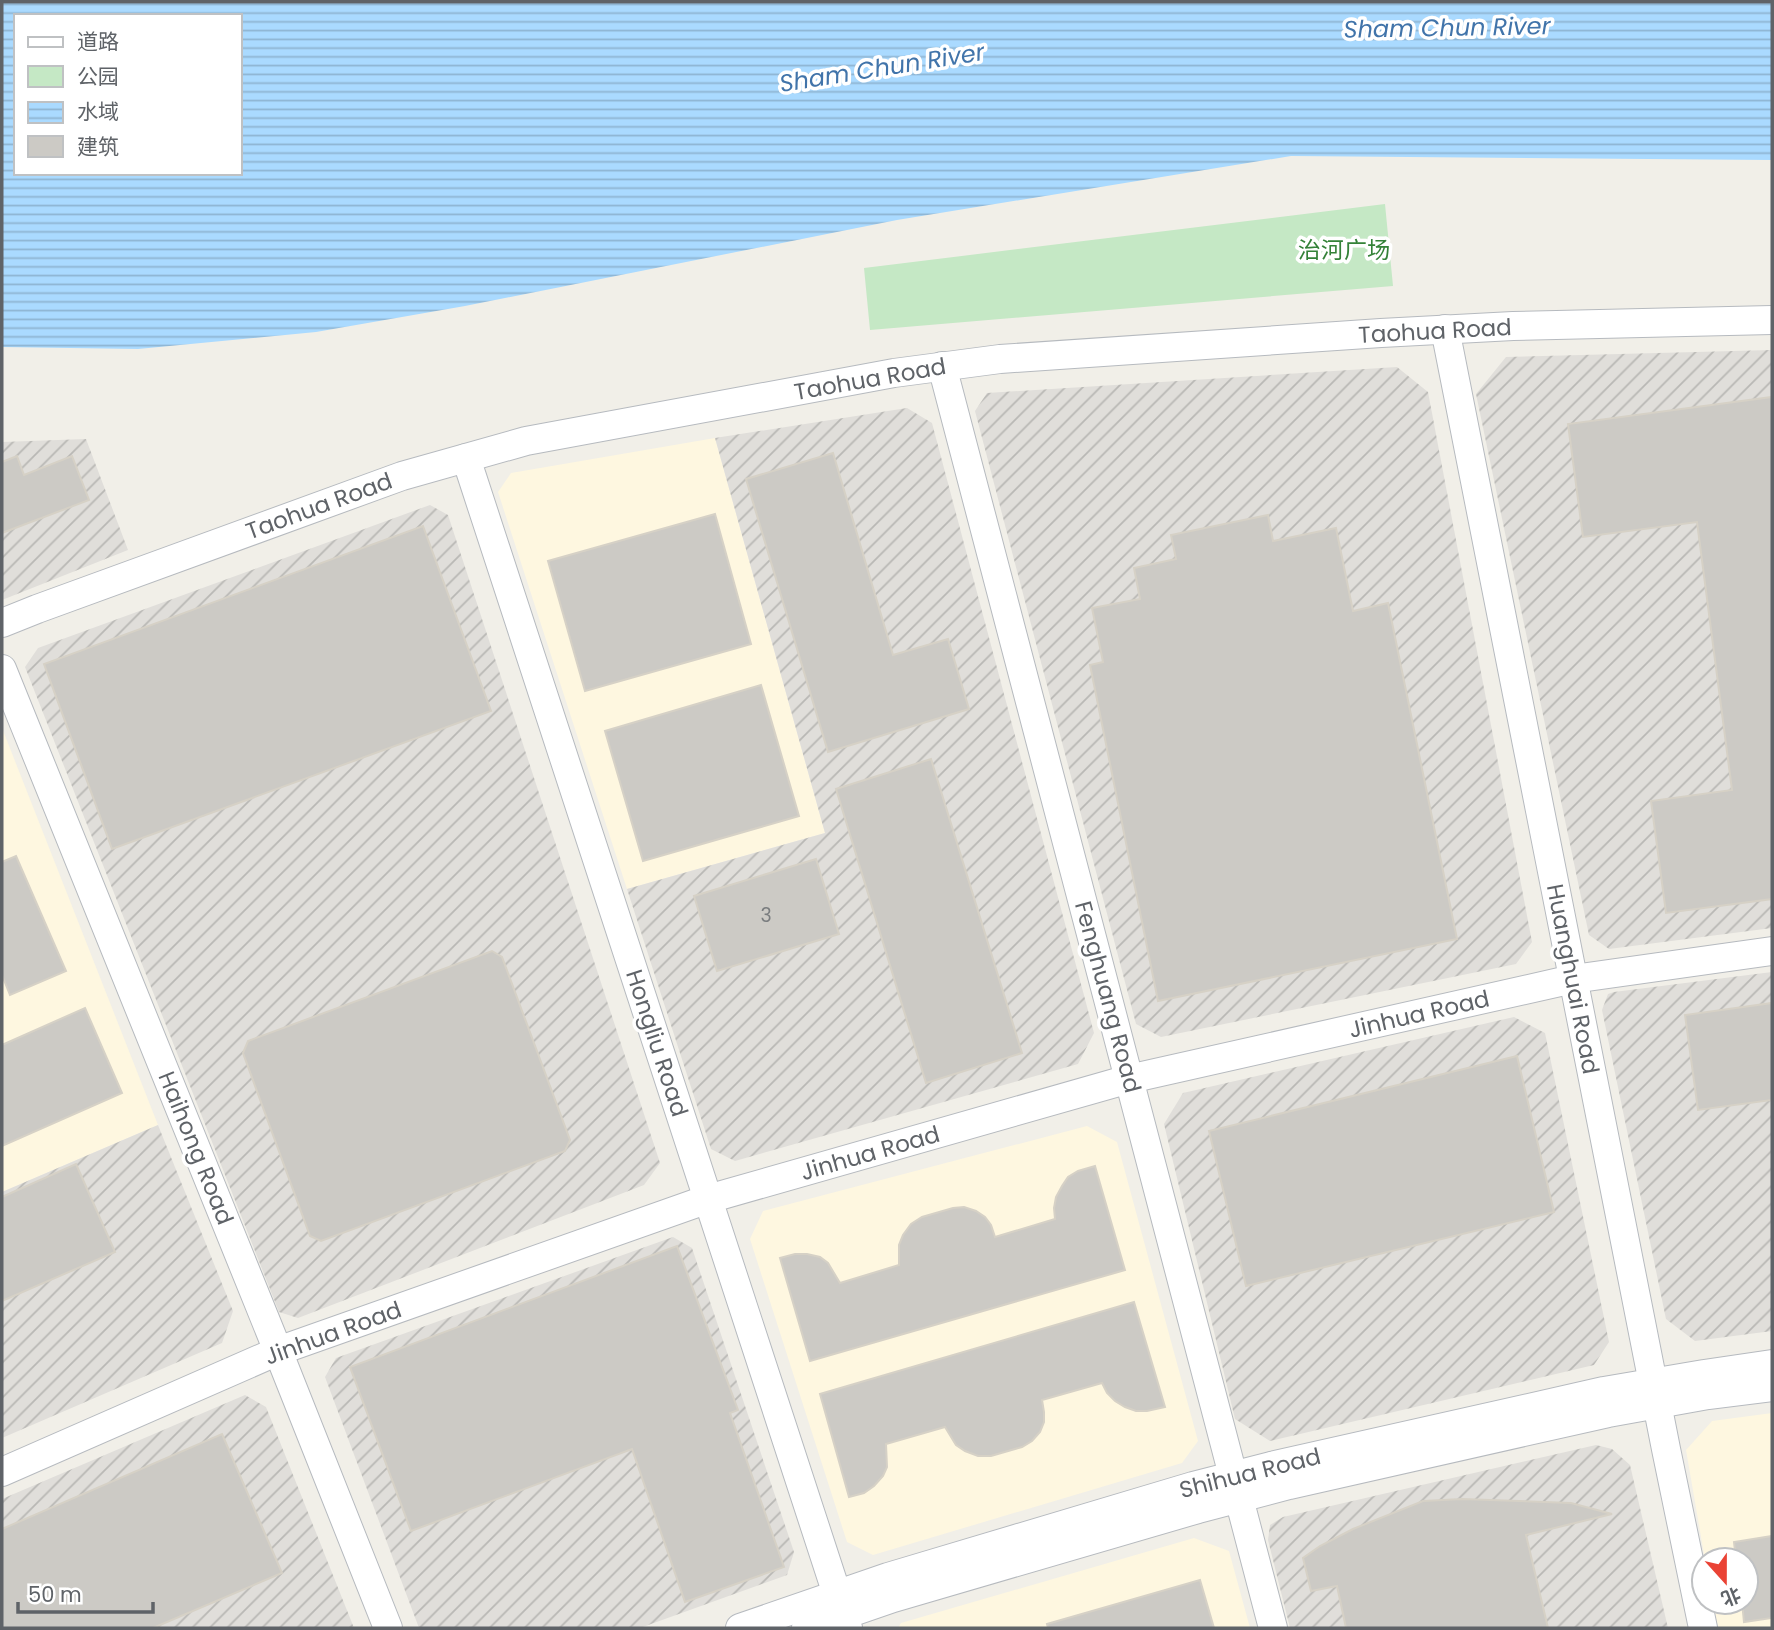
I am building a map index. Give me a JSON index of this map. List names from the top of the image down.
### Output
{
  "streets": {
    "street": [
      "Taohua Road",
      "Huanghuai Road",
      "Fenghuang Road",
      "Jinhua Road",
      "Hongliu Road",
      "Haihong Road",
      "Shihua Road"
    ]
  },
  "crossings": [
    ["Taohua Road", "Huanghuai Road"],
    ["Taohua Road", "Fenghuang Road"],
    ["Taohua Road", "Hongliu Road"],
    ["Huanghuai Road", "Jinhua Road"],
    ["Huanghuai Road", "Shihua Road"],
    ["Fenghuang Road", "Jinhua Road"],
    ["Fenghuang Road", "Shihua Road"],
    ["Jinhua Road", "Hongliu Road"],
    ["Jinhua Road", "Haihong Road"],
    ["Hongliu Road", "Shihua Road"]
  ],
  "water": ["Sham Chun River"],
  "parks": ["治河广场"],
  "house_numbers": ["3"],
  "legend": [
    "道路",
    "公园",
    "水域",
    "建筑"
  ],
  "scale_bar": "50 m",
  "north": "bottom"
}
